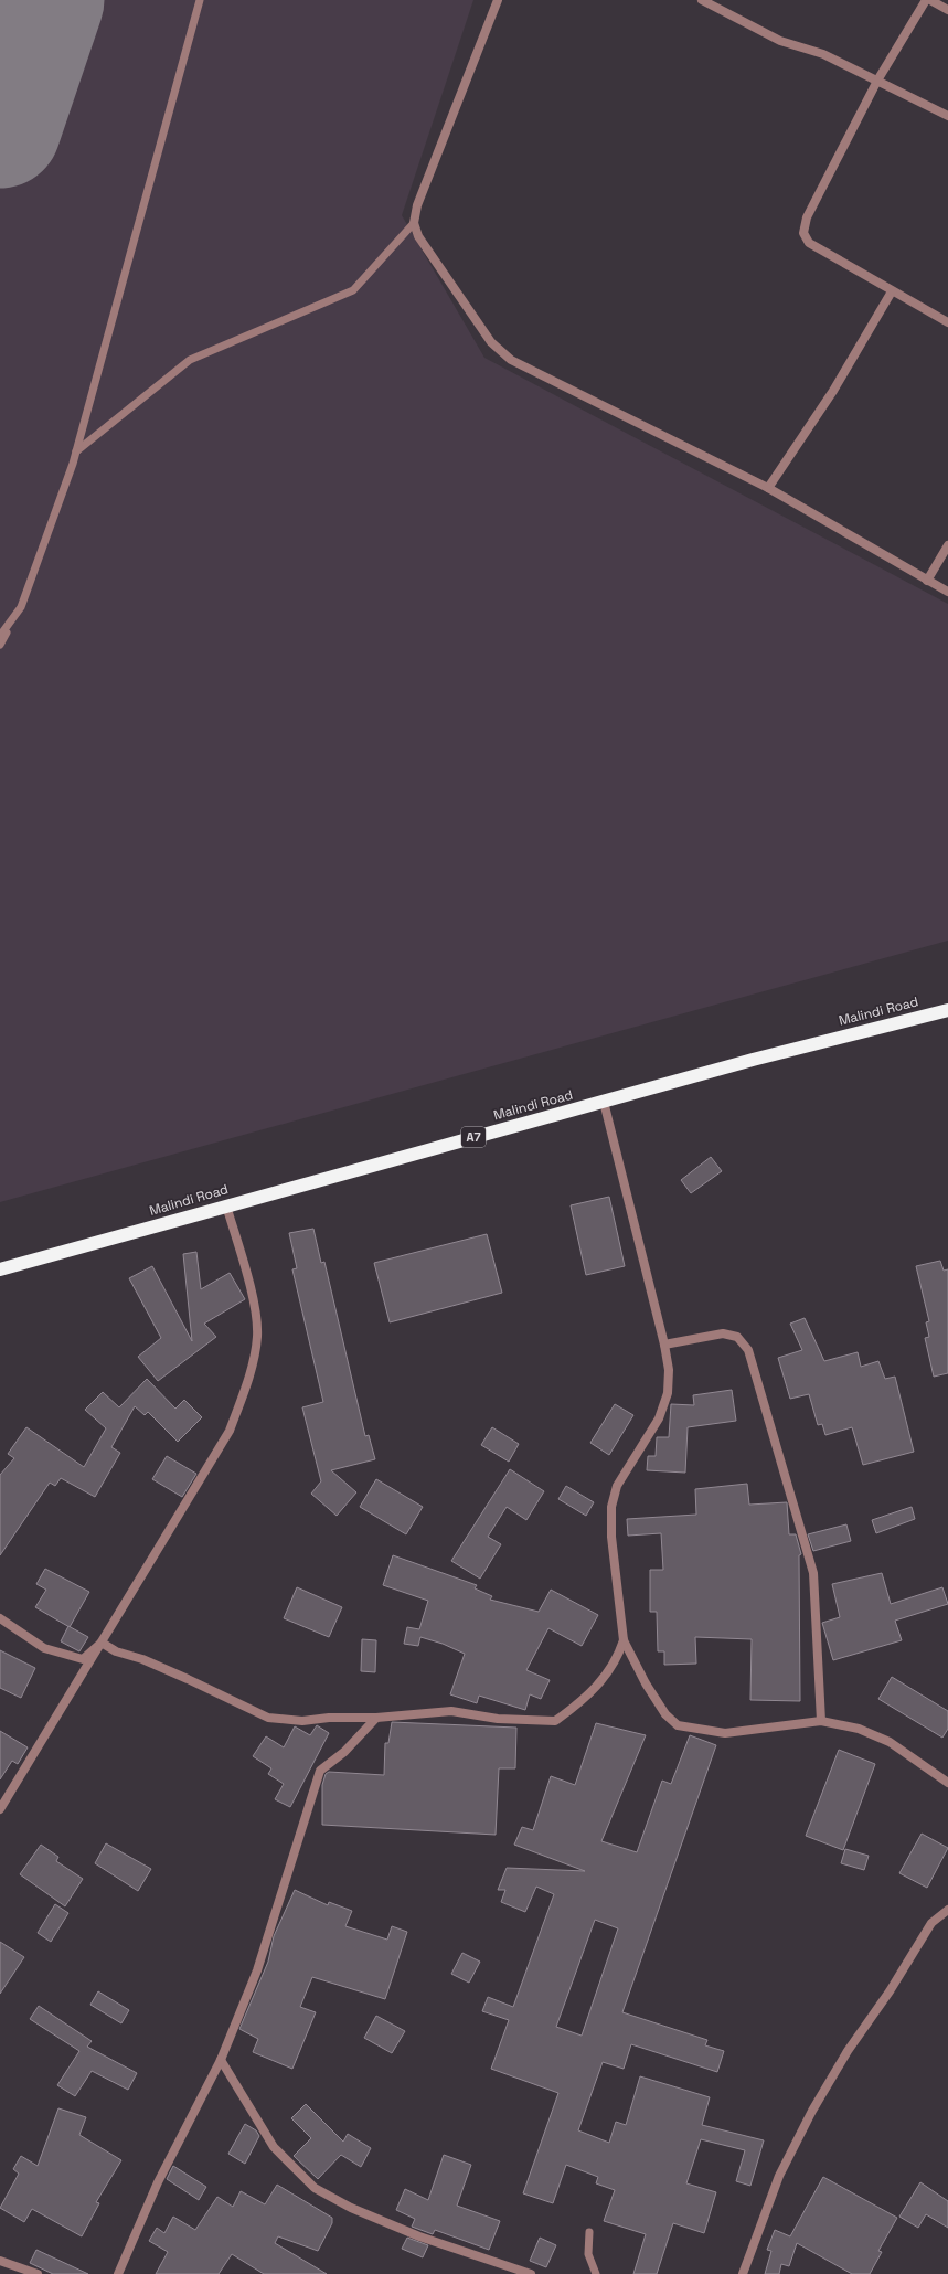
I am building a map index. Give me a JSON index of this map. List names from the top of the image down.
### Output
{
  "streets": {
    "highway": ["Malindi Road", "A7"]
  }
}
